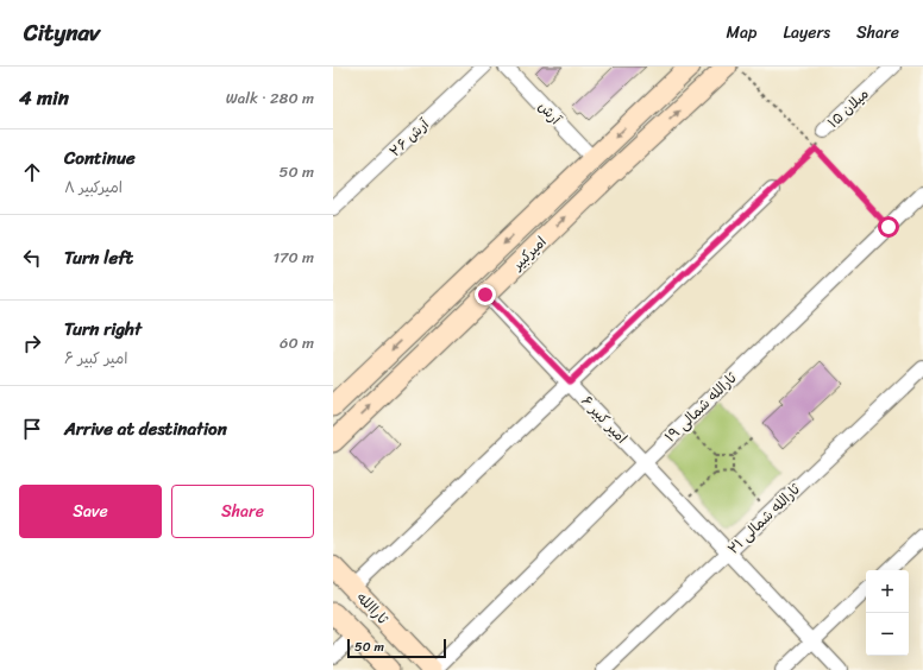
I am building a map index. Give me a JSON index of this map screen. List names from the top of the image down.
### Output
{
  "streets": {
    "street": [
      "میلان ۱۵",
      "آرش",
      "آرش ۲۶",
      "امیرکبیر",
      "ثارالله شمالی ۱۹",
      "امیر کبیر ۶",
      "ثارالله شمالی ۲۱",
      "ثاراالله"
    ]
  },
  "crossings": [
    ["آرش", "امیرکبیر"],
    ["امیرکبیر", "امیر کبیر ۶"],
    ["ثارالله شمالی ۱۹", "امیر کبیر ۶"],
    ["ثارالله شمالی ۱۹", "ثاراالله"],
    ["امیر کبیر ۶", "ثارالله شمالی ۲۱"]
  ],
  "scale_bar": "50 m",
  "page": {
    "header": "Citynav",
    "nav": ["Map", "Layers", "Share"],
    "heading": ["4 min", "Walk · 280 m"],
    "list": [
      ["Continue", "امیرکبیر ۸", "50 m"],
      ["Turn left", "170 m"],
      ["Turn right", "امیر کبیر ۶", "60 m"],
      "Arrive at destination"
    ],
    "buttons": ["Save", "Share"],
    "map_buttons": ["+", "−"],
    "scale": "50 m"
  }
}
